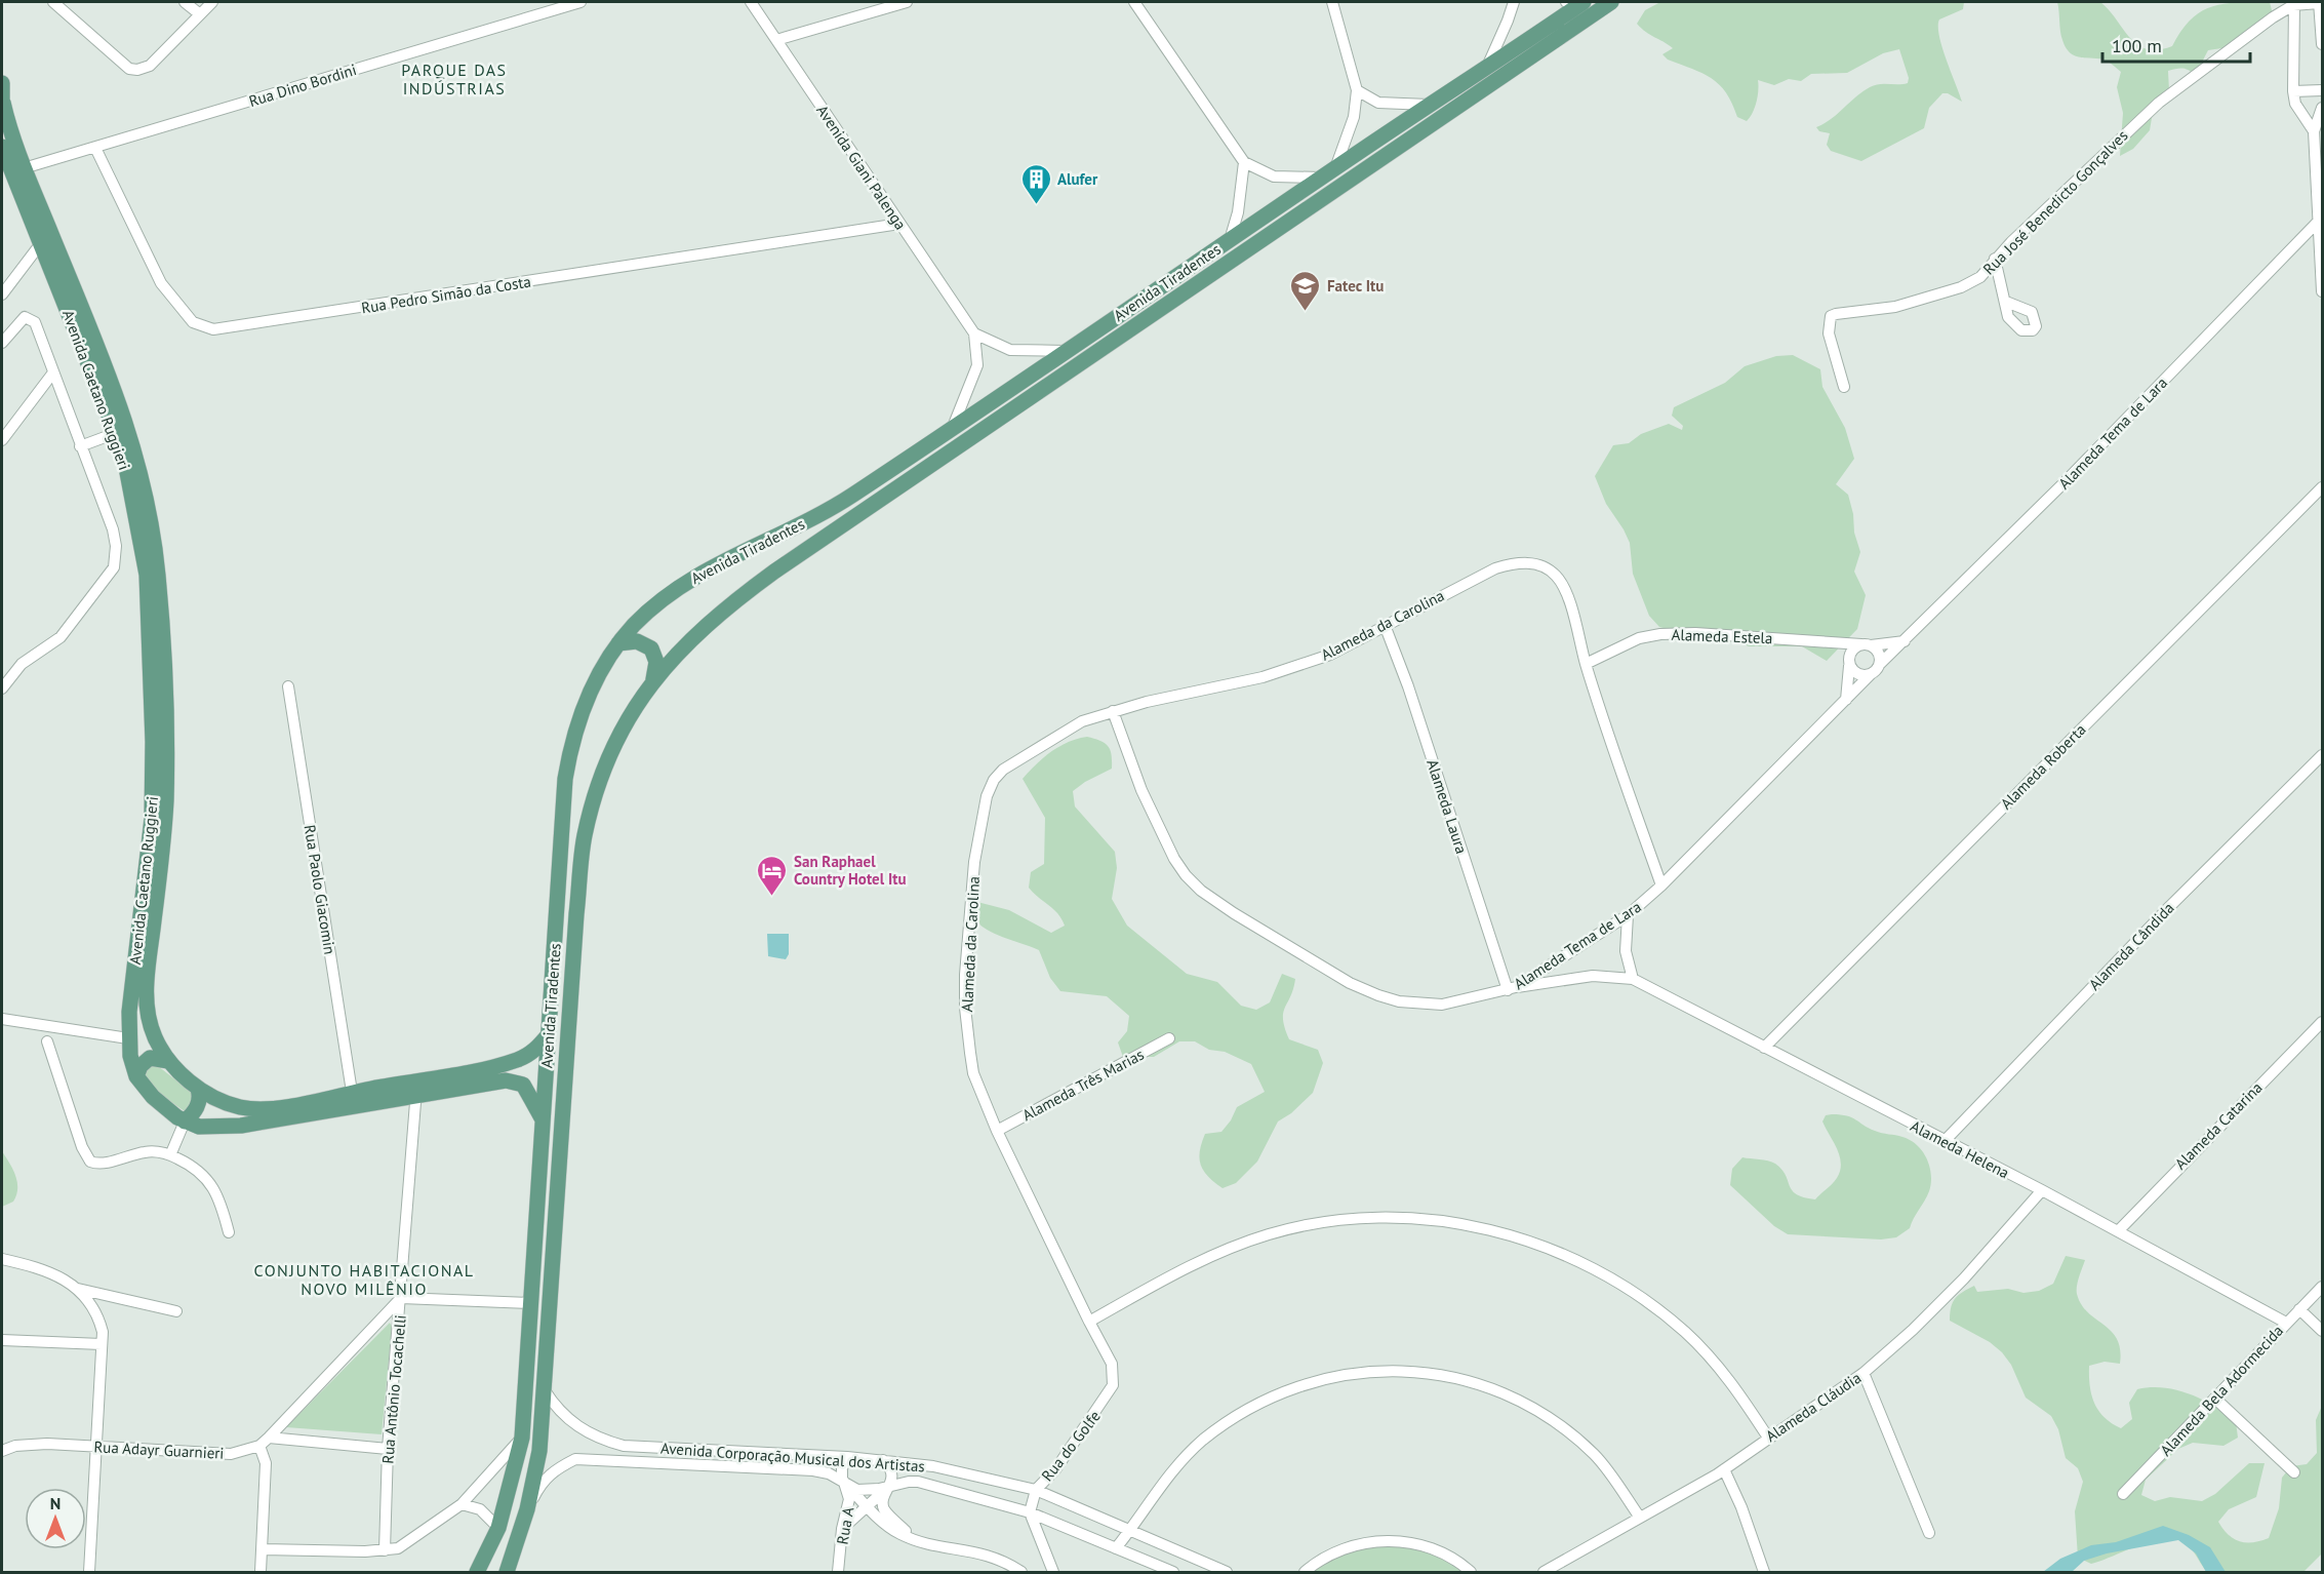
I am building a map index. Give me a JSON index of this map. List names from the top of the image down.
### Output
{
  "streets": {
    "main road": ["Avenida Tiradentes", "Avenida Caetano Ruggieri"],
    "street": [
      "Rua Dino Bordini",
      "Avenida Giani Palenga",
      "Rua José Benedicto Gonçalves",
      "Rua Pedro Simão da Costa",
      "Alameda Tema de Lara",
      "Alameda da Carolina",
      "Alameda Estela",
      "Alameda Roberta",
      "Alameda Laura",
      "Rua Paolo Giacomin",
      "Alameda Cândida",
      "Alameda Três Marias",
      "Alameda Catarina",
      "Alameda Helena",
      "Rua Antônio Tocachelli",
      "Alameda Bela Adormecida",
      "Alameda Cláudia",
      "Rua do Golfe",
      "Rua Adayr Guarnieri",
      "Avenida Corporação Musical dos Artistas",
      "Rua A"
    ]
  },
  "crossings": [
    ["Rua Dino Bordini", "Rua Pedro Simão da Costa"],
    ["Rua Dino Bordini", "Avenida Caetano Ruggieri"],
    ["Avenida Giani Palenga", "Rua Pedro Simão da Costa"],
    ["Avenida Tiradentes", "Avenida Corporação Musical dos Artistas"],
    ["Avenida Caetano Ruggieri", "Rua Paolo Giacomin"],
    ["Avenida Caetano Ruggieri", "Rua Antônio Tocachelli"],
    ["Alameda Tema de Lara", "Alameda da Carolina"],
    ["Alameda Tema de Lara", "Alameda Estela"],
    ["Alameda Tema de Lara", "Alameda Laura"],
    ["Alameda Tema de Lara", "Alameda Helena"],
    ["Alameda da Carolina", "Alameda Estela"],
    ["Alameda da Carolina", "Alameda Laura"],
    ["Alameda da Carolina", "Alameda Três Marias"],
    ["Alameda da Carolina", "Rua do Golfe"],
    ["Alameda Roberta", "Alameda Helena"],
    ["Alameda Laura", "Alameda Helena"],
    ["Alameda Cândida", "Alameda Helena"],
    ["Alameda Catarina", "Alameda Helena"],
    ["Alameda Helena", "Alameda Bela Adormecida"],
    ["Alameda Helena", "Alameda Cláudia"],
    ["Rua Antônio Tocachelli", "Rua Adayr Guarnieri"],
    ["Rua do Golfe", "Avenida Corporação Musical dos Artistas"],
    ["Avenida Corporação Musical dos Artistas", "Rua A"]
  ],
  "districts": ["PARQUE DAS INDÚSTRIAS", "CONJUNTO HABITACIONAL NOVO MILÊNIO"],
  "places": {
    "building": ["Alufer"],
    "school or university": ["Fatec Itu"],
    "hotel": ["San Raphael Country Hotel Itu"]
  },
  "scale_bar": "100 m",
  "north": "top"
}
